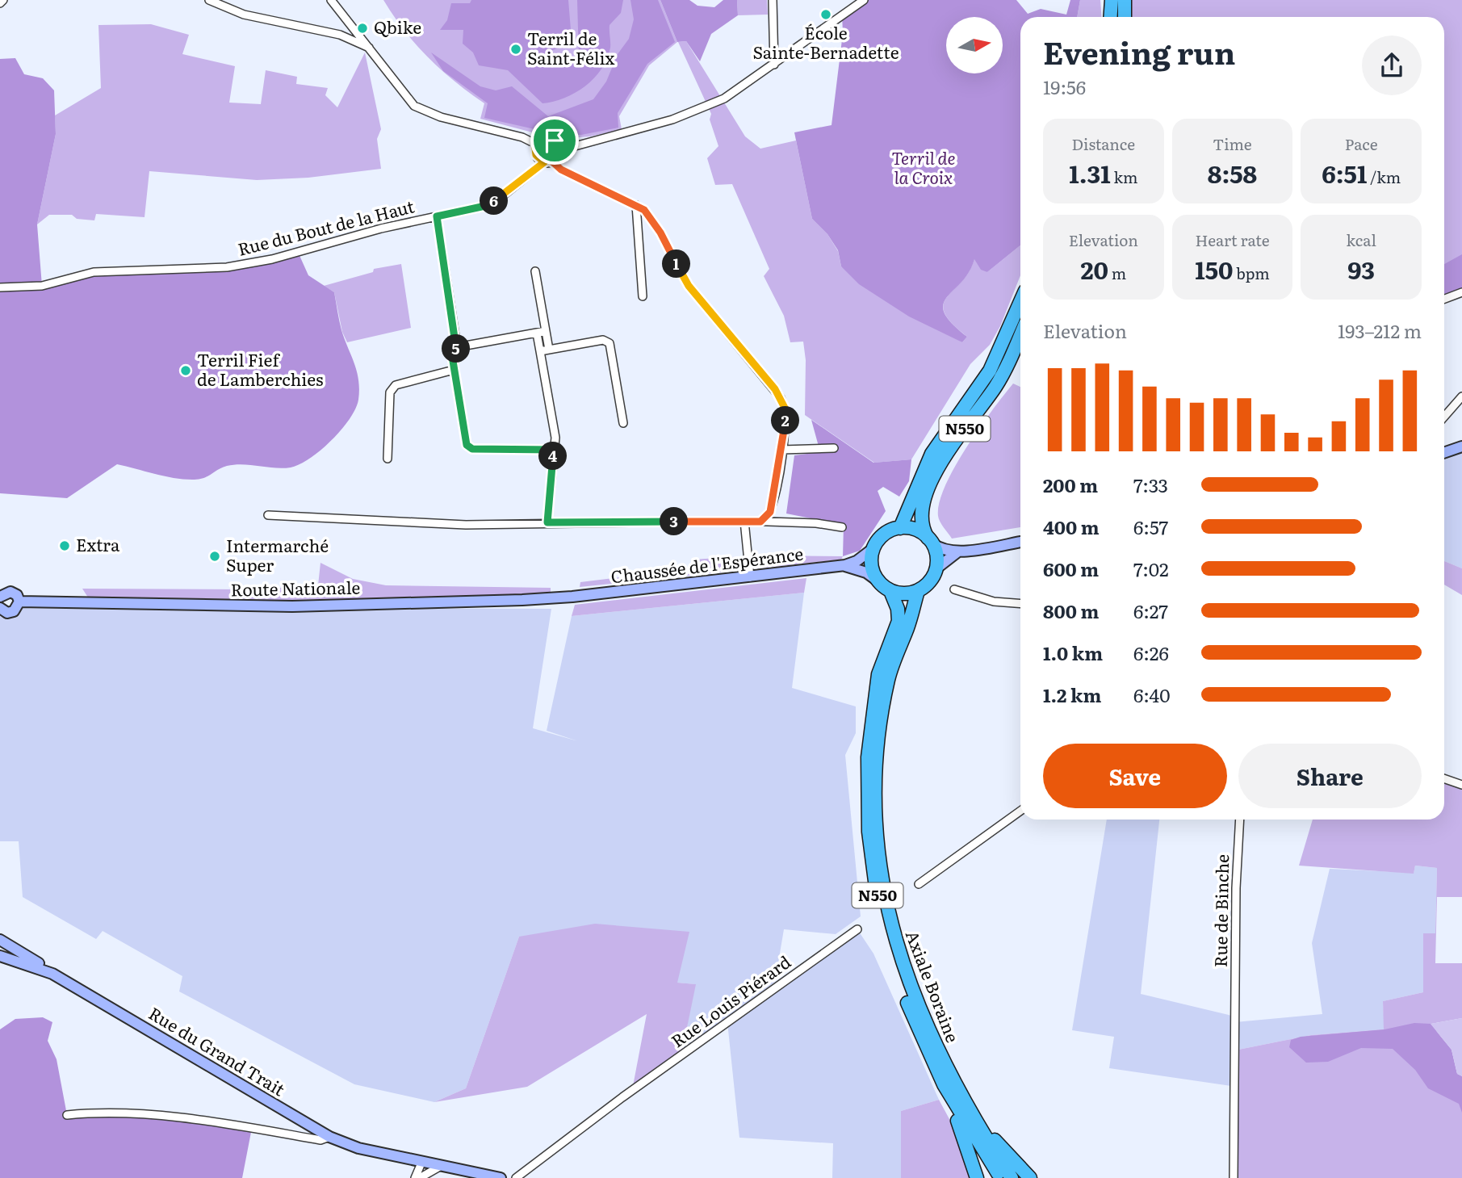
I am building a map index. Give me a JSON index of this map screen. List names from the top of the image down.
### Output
{
  "streets": {
    "highway": ["N550", "Axiale Boraine"],
    "main road": ["Chaussée de l'Espérance", "Route Nationale", "Rue du Grand Trait"],
    "street": ["Rue du Bout de la Haut", "Rue de Binche", "Rue Louis Piérard"]
  },
  "crossings": [
    ["N550", "Axiale Boraine"],
    ["Chaussée de l'Espérance", "Route Nationale"]
  ],
  "parks": ["Terril de la Croix"],
  "places": [
    "École Sainte-Bernadette",
    "Qbike",
    "Terril de Saint-Félix",
    "Terril Fief de Lamberchies",
    "Extra",
    "Intermarché Super"
  ],
  "north": "right",
  "page": {
    "heading": ["Evening run", "19:56"],
    "stats": [
      ["Distance", "1.31 km"],
      ["Time", "8:58"],
      ["Pace", "6:51 /km"],
      ["Elevation", "20 m"],
      ["Heart rate", "150 bpm"],
      ["kcal", "93"]
    ],
    "pins": [
      "6",
      "1",
      "5",
      "2",
      "4",
      "3"
    ],
    "chart": ["Elevation", "193–212 m"],
    "list": [
      {
        "name": "200 m",
        "note": "7:33"
      },
      {
        "name": "400 m",
        "note": "6:57"
      },
      {
        "name": "600 m",
        "note": "7:02"
      },
      {
        "name": "800 m",
        "note": "6:27"
      },
      {
        "name": "1.0 km",
        "note": "6:26"
      },
      {
        "name": "1.2 km",
        "note": "6:40"
      }
    ],
    "buttons": ["Save", "Share"]
  }
}
